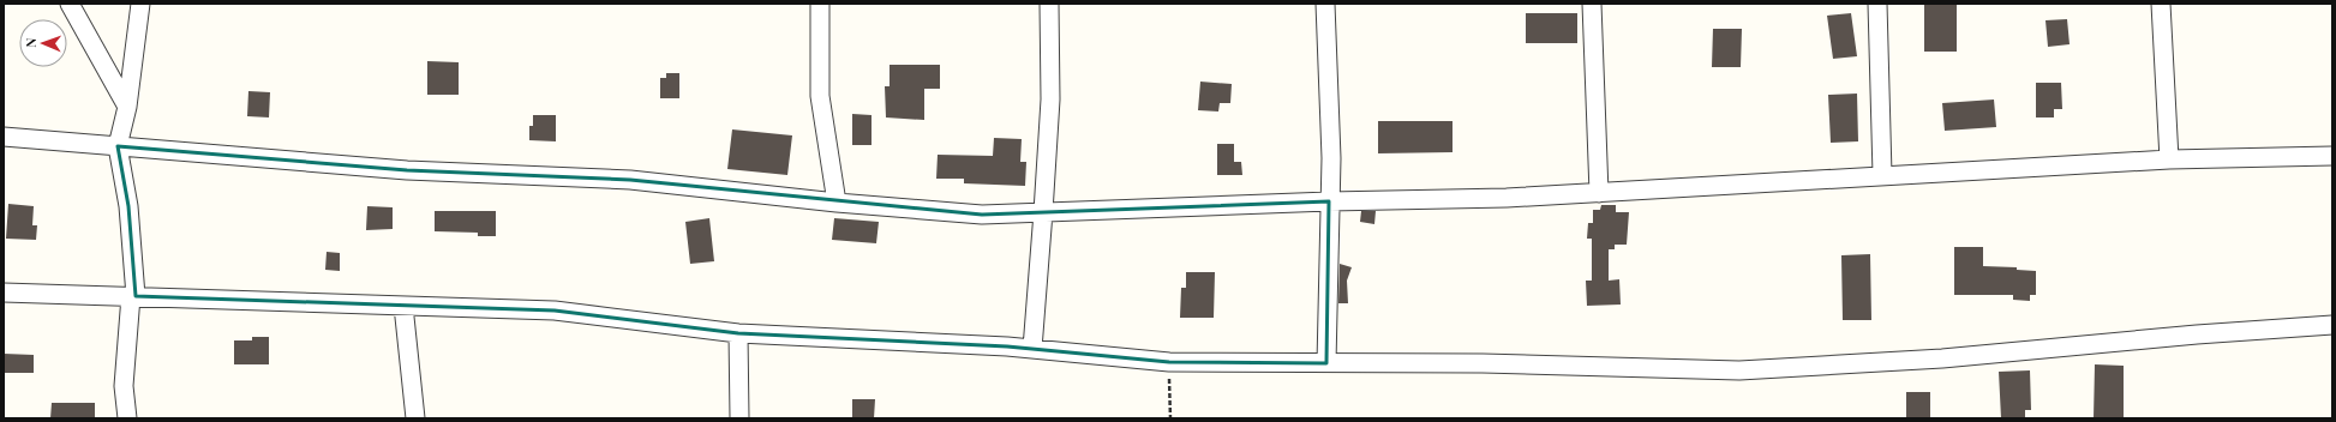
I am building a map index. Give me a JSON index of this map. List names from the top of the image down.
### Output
{
  "north": "left"
}
